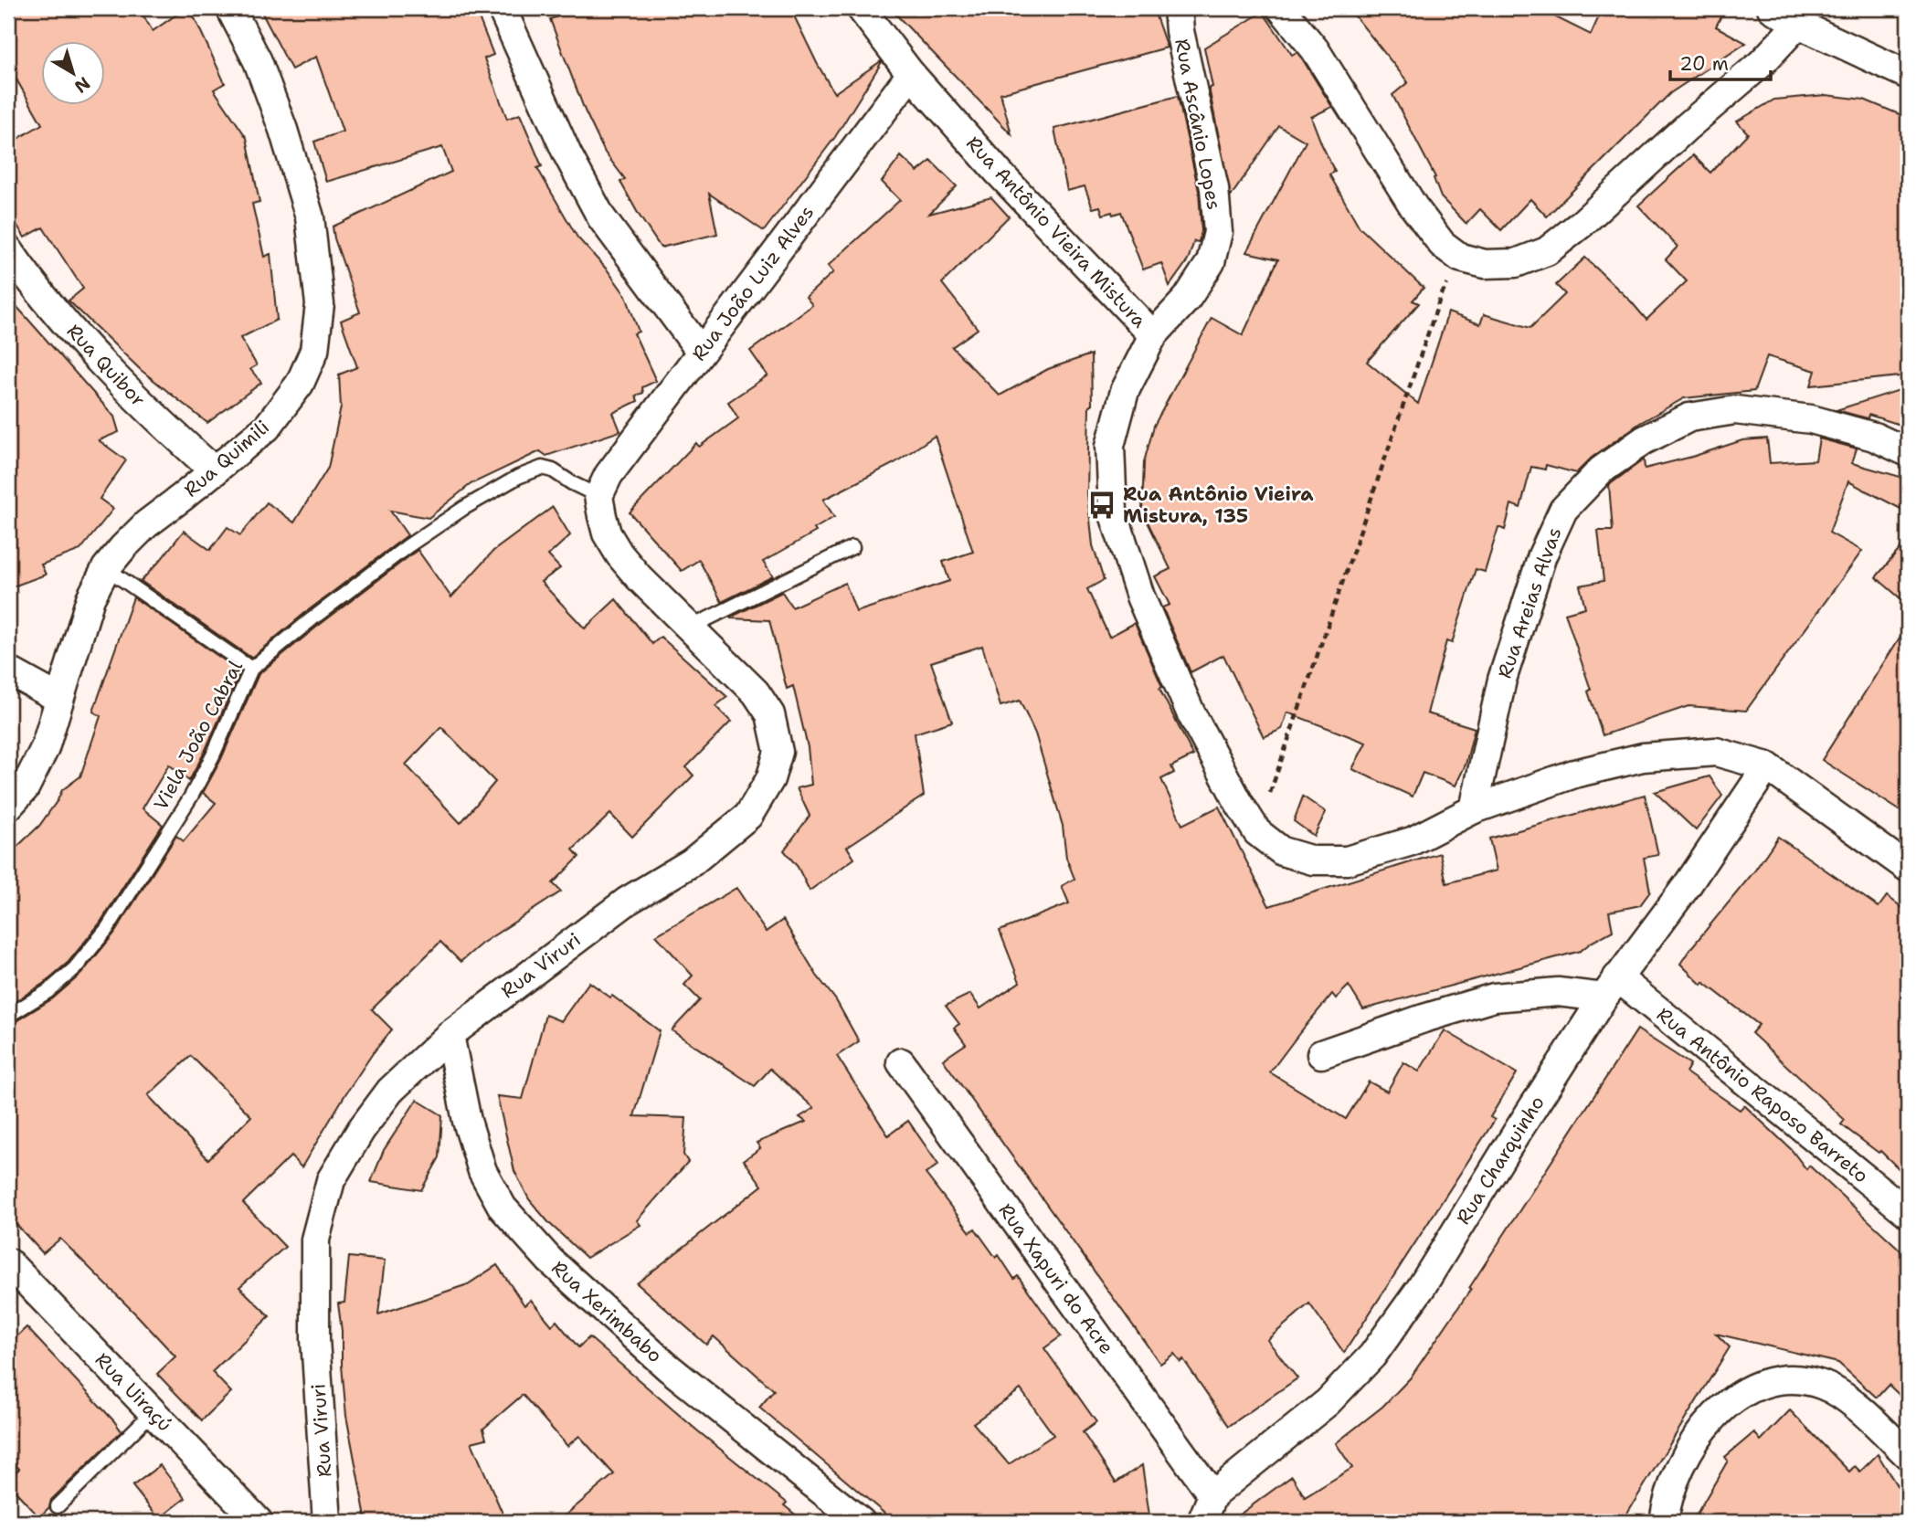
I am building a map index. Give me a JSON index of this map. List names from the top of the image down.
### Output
{
  "streets": {
    "street": [
      "Rua Ascânio Lopes",
      "Rua Antônio Vieira Mistura",
      "Rua João Luiz Alves",
      "Rua Quibor",
      "Rua Quimili",
      "Rua Areias Alvas",
      "Rua Viruri",
      "Rua Antônio Raposo Barreto",
      "Rua Charquinho",
      "Rua Xapuri do Acre",
      "Rua Xerimbabo",
      "Rua Uiraçú"
    ],
    "lane": ["Viela João Cabral"]
  },
  "crossings": [
    ["Rua Ascânio Lopes", "Rua Antônio Vieira Mistura"],
    ["Rua Antônio Vieira Mistura", "Rua João Luiz Alves"],
    ["Rua Antônio Vieira Mistura", "Rua Areias Alvas"],
    ["Rua Antônio Vieira Mistura", "Rua Charquinho"],
    ["Rua João Luiz Alves", "Viela João Cabral"],
    ["Rua João Luiz Alves", "Rua Viruri"],
    ["Rua Quibor", "Rua Quimili"],
    ["Viela João Cabral", "Rua Viruri"],
    ["Rua Viruri", "Rua Xerimbabo"],
    ["Rua Antônio Raposo Barreto", "Rua Charquinho"],
    ["Rua Charquinho", "Rua Xapuri do Acre"]
  ],
  "places": {
    "bus stop": ["Rua Antônio Vieira Mistura, 135"]
  },
  "scale_bar": "20 m",
  "north": "bottom right"
}
